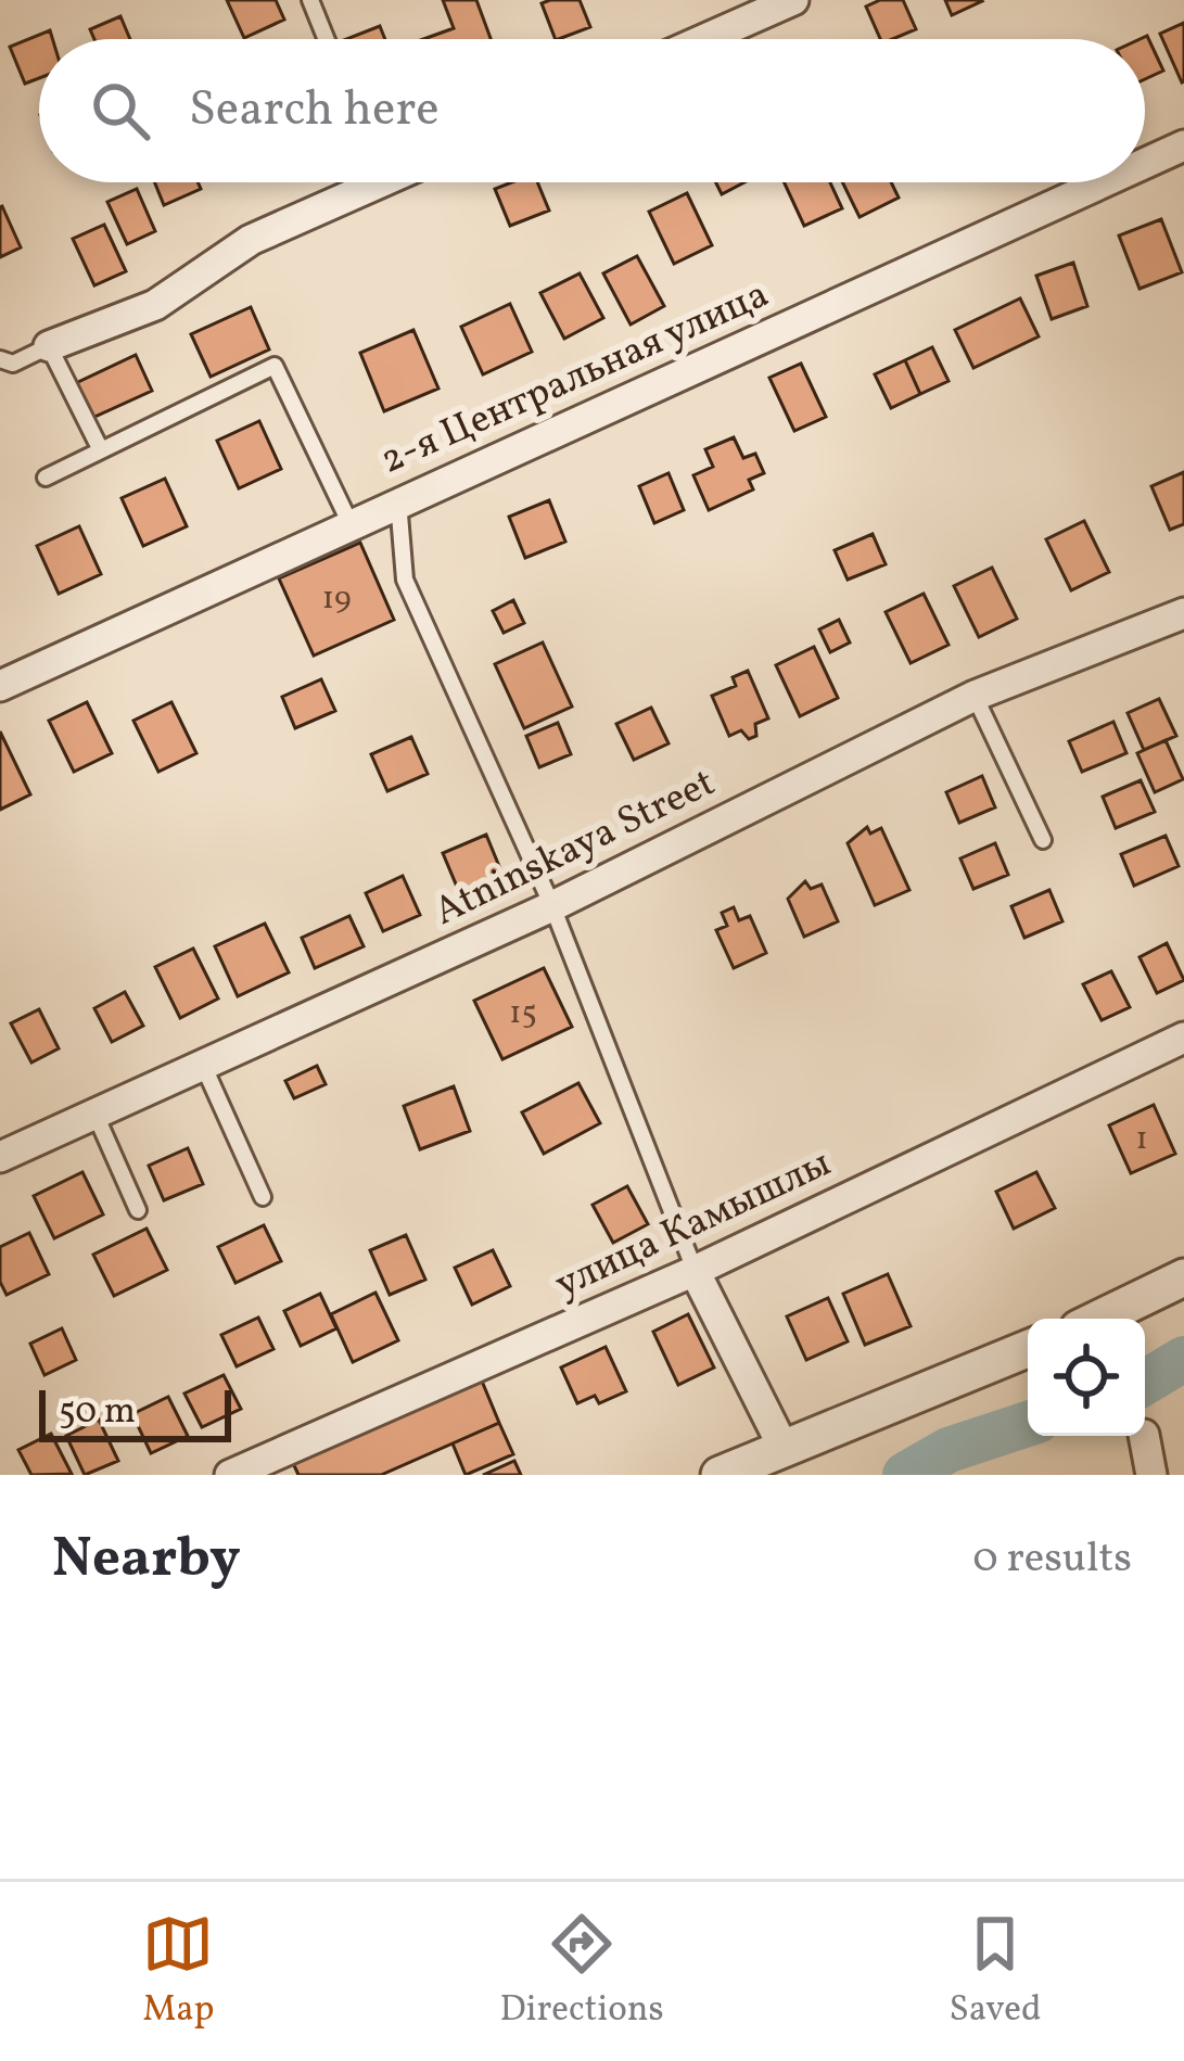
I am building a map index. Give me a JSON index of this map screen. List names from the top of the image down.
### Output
{
  "streets": {
    "street": ["2-я Центральная улица", "Atninskaya Street", "улица Камышлы"]
  },
  "house_numbers": ["19", "15", "1"],
  "scale_bar": "50 m",
  "page": {
    "search": "Search here",
    "scale": "50 m",
    "heading": ["Nearby", "0 results"],
    "nav": ["Map", "Directions", "Saved"]
  }
}
